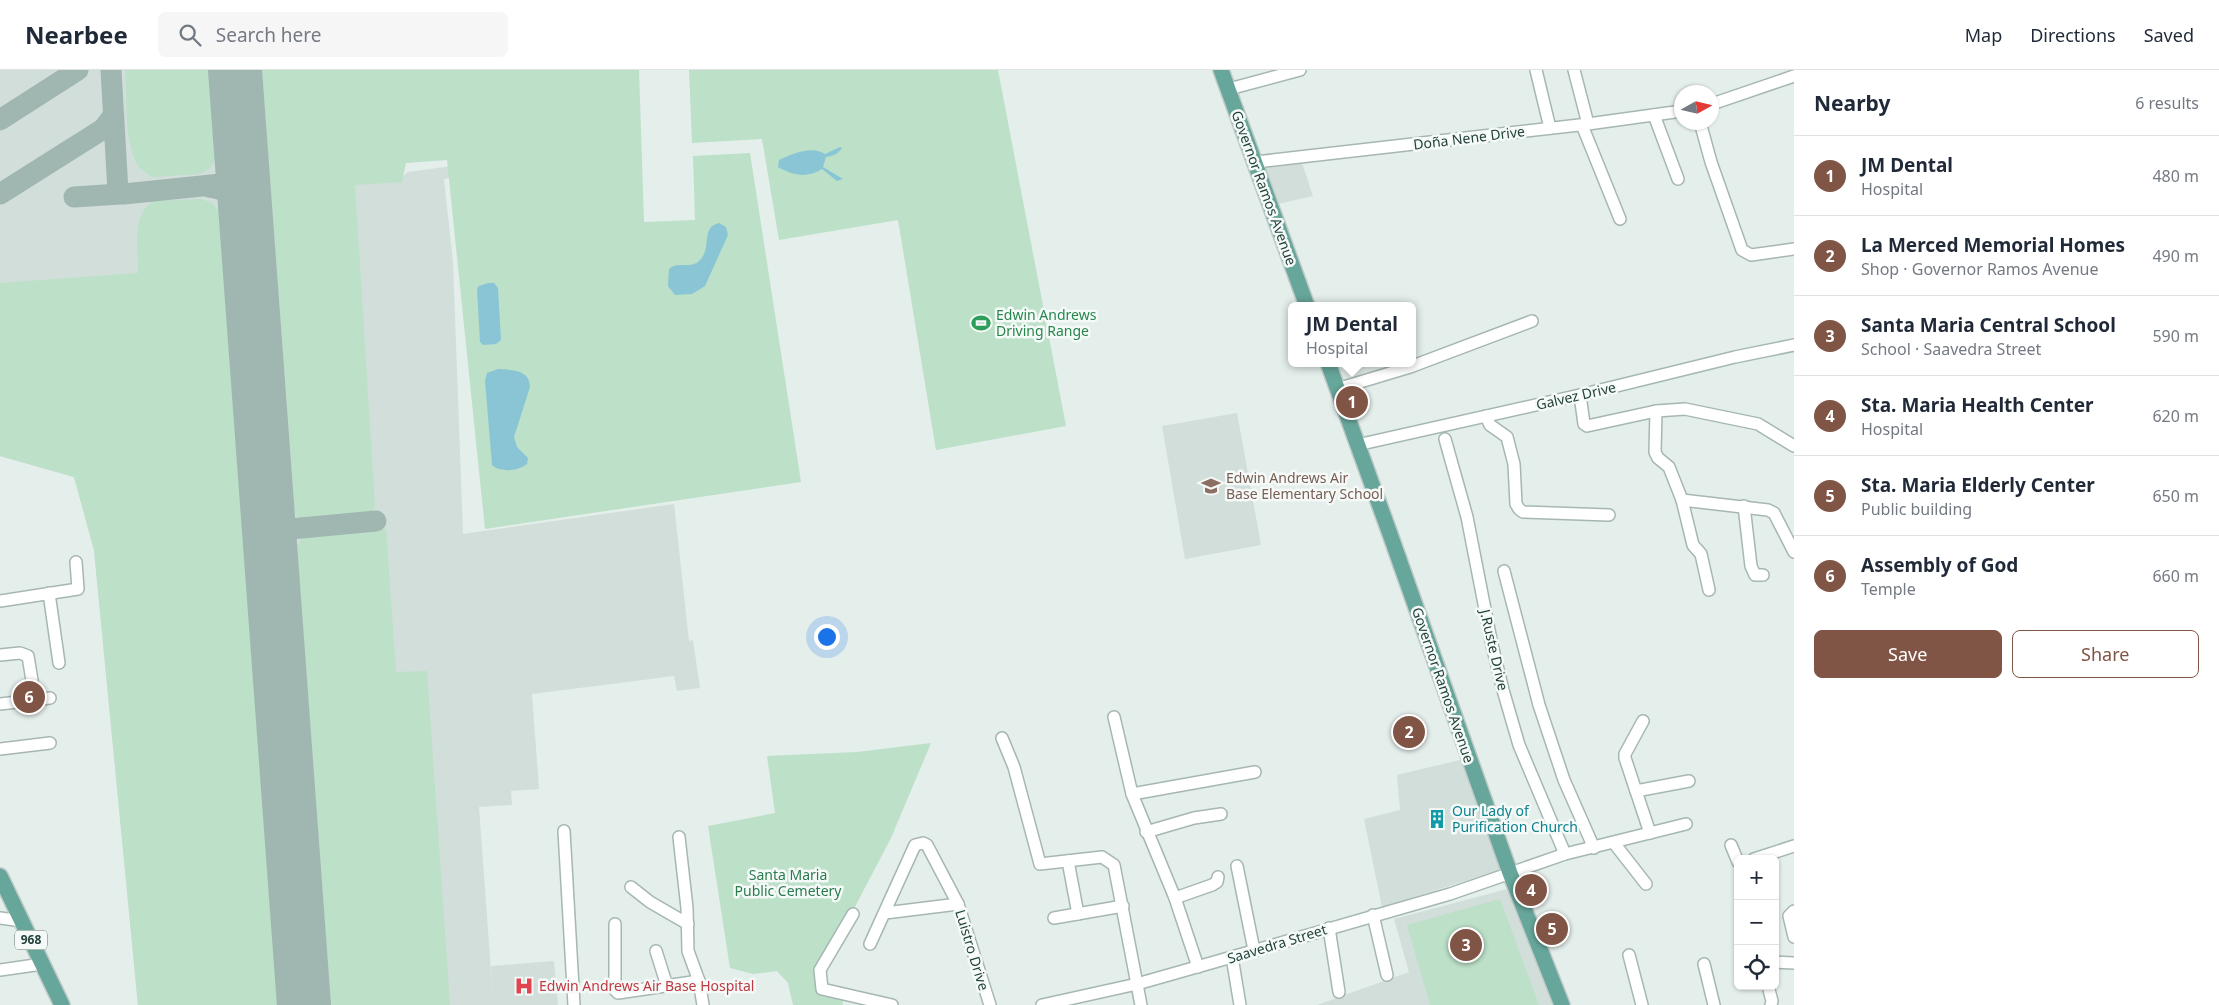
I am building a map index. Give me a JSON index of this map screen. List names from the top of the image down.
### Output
{
  "streets": {
    "main road": ["Governor Ramos Avenue", "968"],
    "street": [
      "Doña Nene Drive",
      "Galvez Drive",
      "J.Ruste Drive",
      "Saavedra Street",
      "Luistro Drive"
    ]
  },
  "crossings": [
    ["Doña Nene Drive", "Governor Ramos Avenue"],
    ["Governor Ramos Avenue", "Galvez Drive"],
    ["Governor Ramos Avenue", "Saavedra Street"],
    ["J.Ruste Drive", "Saavedra Street"]
  ],
  "parks": ["Santa Maria Public Cemetery"],
  "places": {
    "sports": ["Edwin Andrews Driving Range"],
    "school or university": ["Edwin Andrews Air Base Elementary School"],
    "building": ["Our Lady of Purification Church"],
    "hospital": ["Edwin Andrews Air Base Hospital"]
  },
  "north": "right",
  "page": {
    "header": "Nearbee",
    "search": "Search here",
    "nav": ["Map", "Directions", "Saved"],
    "heading": ["Nearby", "6 results"],
    "list": [
      {
        "mark": "1",
        "name": "JM Dental",
        "note": "Hospital",
        "value": "480 m"
      },
      {
        "mark": "2",
        "name": "La Merced Memorial Homes",
        "note": "Shop · Governor Ramos Avenue",
        "value": "490 m"
      },
      {
        "mark": "3",
        "name": "Santa Maria Central School",
        "note": "School · Saavedra Street",
        "value": "590 m"
      },
      {
        "mark": "4",
        "name": "Sta. Maria Health Center",
        "note": "Hospital",
        "value": "620 m"
      },
      {
        "mark": "5",
        "name": "Sta. Maria Elderly Center",
        "note": "Public building",
        "value": "650 m"
      },
      {
        "mark": "6",
        "name": "Assembly of God",
        "note": "Temple",
        "value": "660 m"
      }
    ],
    "popup": ["JM Dental", "Hospital"],
    "pins": [
      "1",
      "6",
      "2",
      "4",
      "5",
      "3"
    ],
    "buttons": ["Save", "Share"],
    "map_buttons": ["+", "−"]
  }
}
